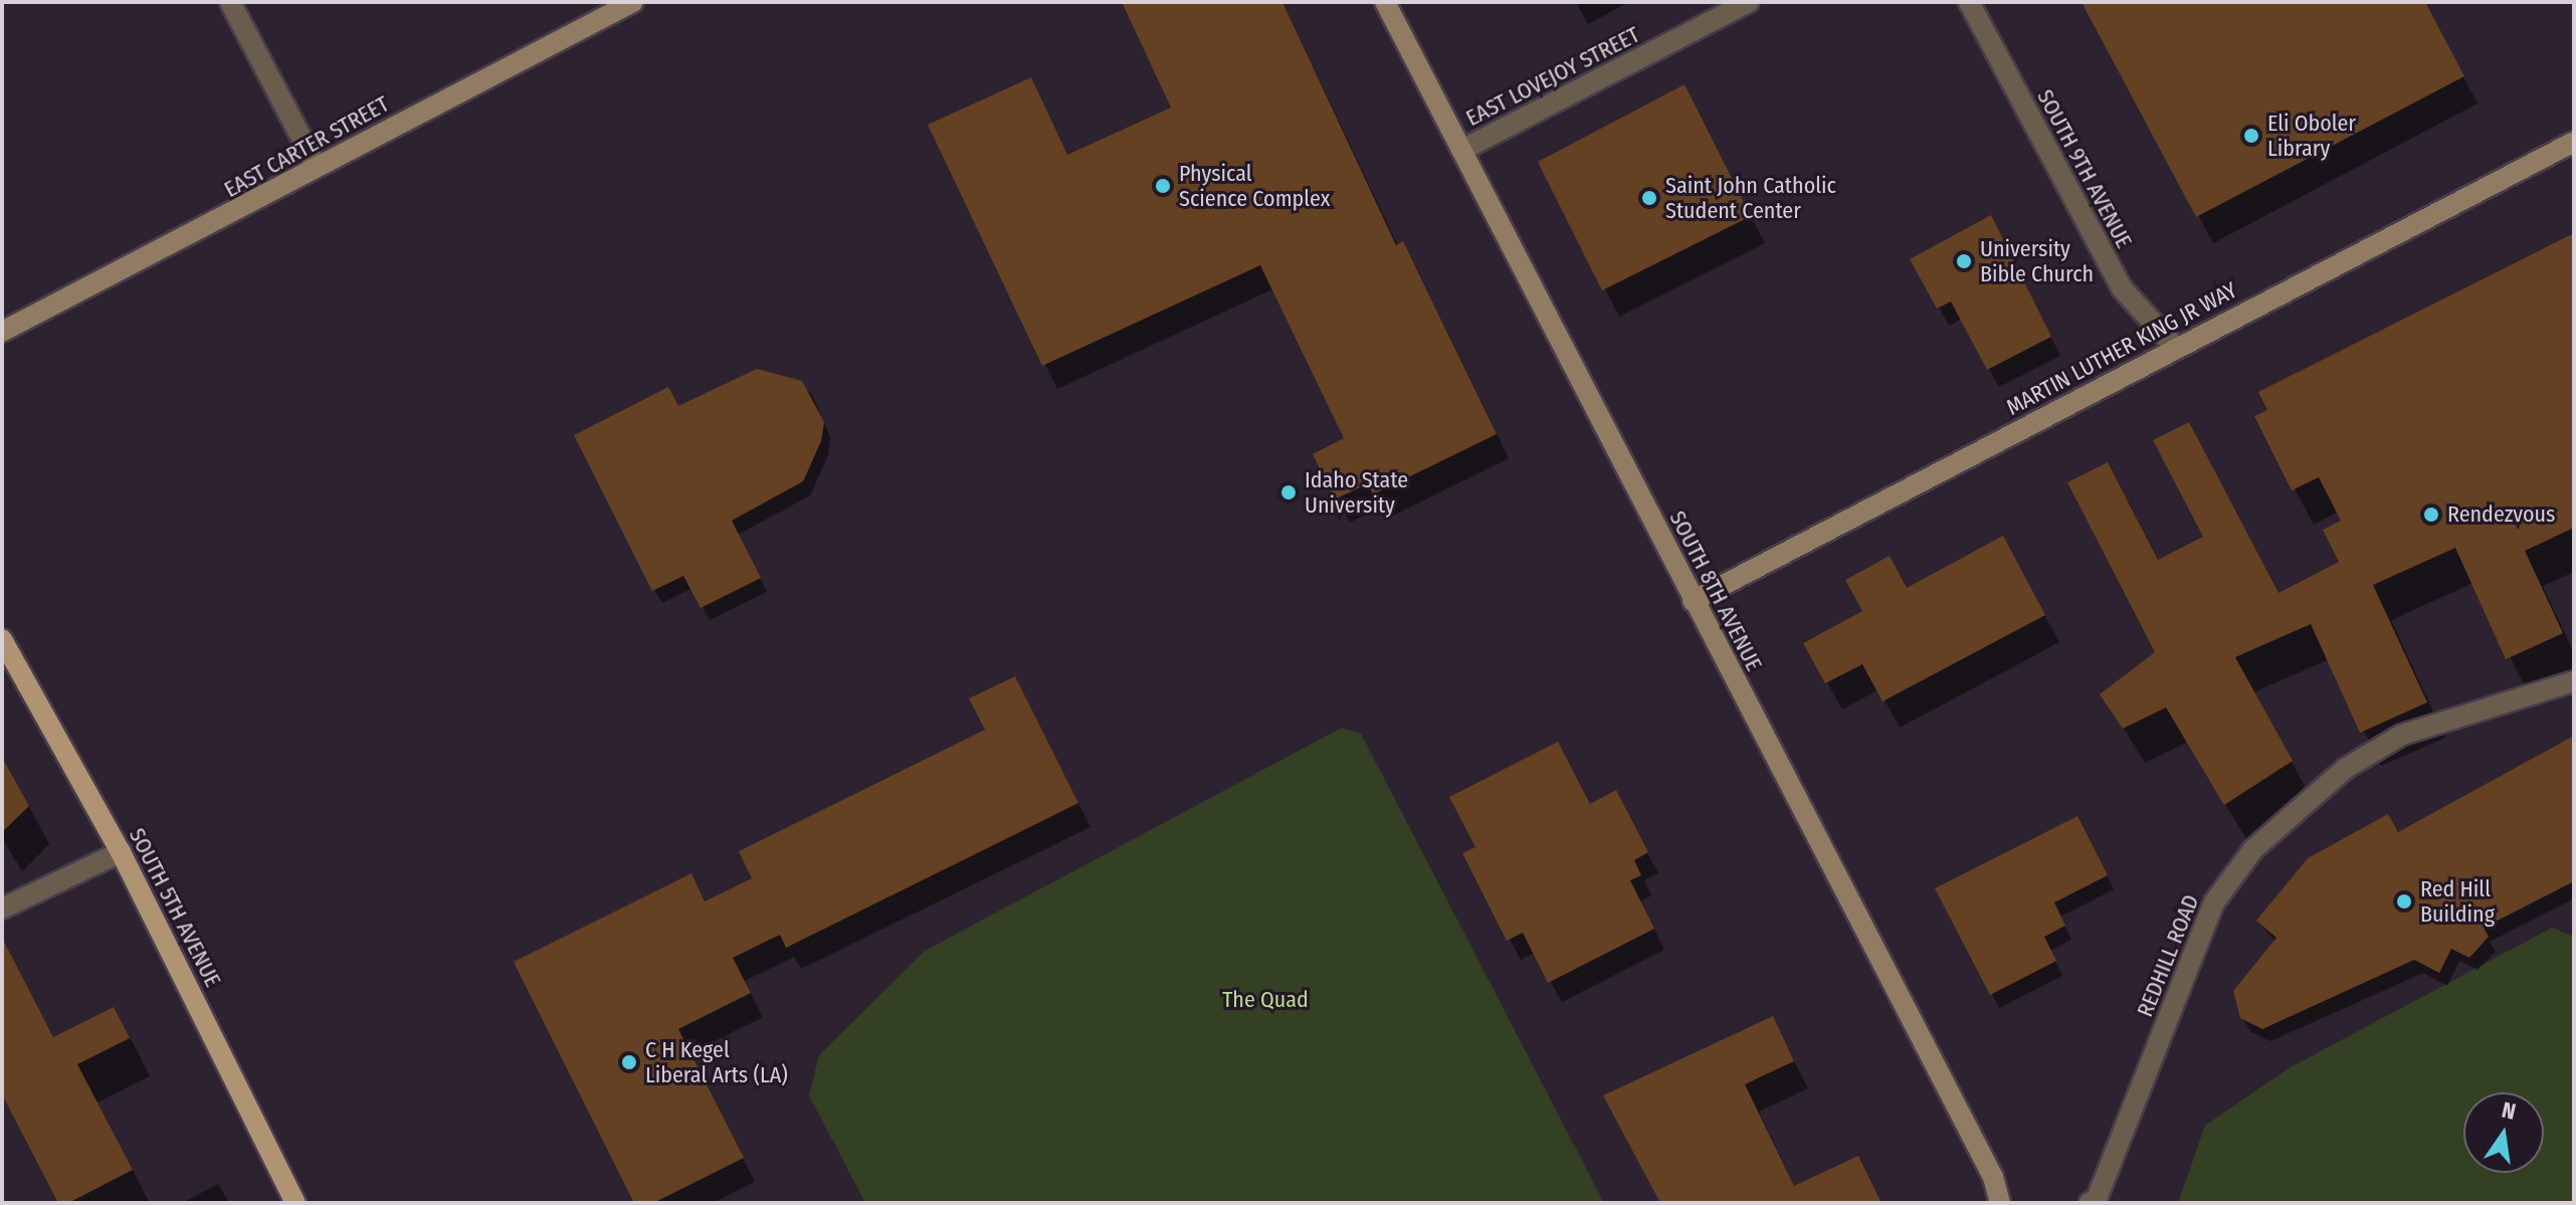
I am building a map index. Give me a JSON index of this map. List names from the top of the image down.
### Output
{
  "streets": {
    "main road": ["SOUTH 5TH AVENUE"],
    "street": [
      "EAST LOVEJOY STREET",
      "EAST CARTER STREET",
      "SOUTH 9TH AVENUE",
      "MARTIN LUTHER KING JR WAY",
      "SOUTH 8TH AVENUE",
      "REDHILL ROAD"
    ]
  },
  "crossings": [
    ["EAST LOVEJOY STREET", "SOUTH 8TH AVENUE"],
    ["SOUTH 9TH AVENUE", "MARTIN LUTHER KING JR WAY"],
    ["MARTIN LUTHER KING JR WAY", "SOUTH 8TH AVENUE"]
  ],
  "parks": ["The Quad"],
  "places": [
    "Eli Oboler Library",
    "Physical Science Complex",
    "Saint John Catholic Student Center",
    "University Bible Church",
    "Idaho State University",
    "Rendezvous",
    "Red Hill Building",
    "C H Kegel Liberal Arts (LA)"
  ],
  "north": "top"
}
